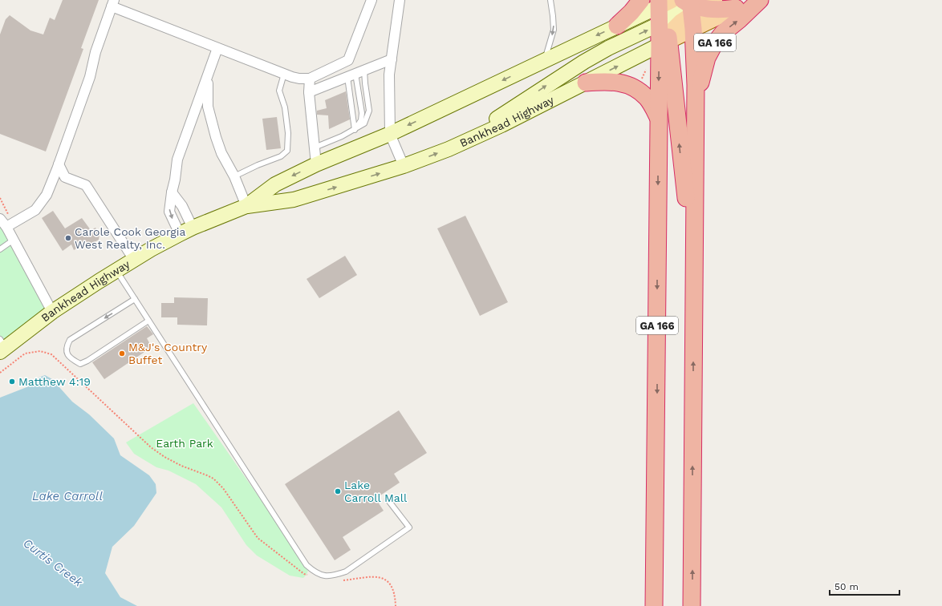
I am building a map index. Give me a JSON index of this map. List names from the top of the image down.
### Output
{
  "streets": {
    "highway": ["GA 166"],
    "main road": ["Bankhead Highway"]
  },
  "crossings": [
    ["GA 166", "Bankhead Highway"]
  ],
  "water": ["Lake Carroll", "Curtis Creek"],
  "parks": ["Earth Park"],
  "places": [
    "Carole Cook Georgia West Realty, Inc.",
    "M&J's Country Buffet",
    "Matthew 4:19",
    "Lake Carroll Mall"
  ],
  "scale_bar": "50 m"
}
